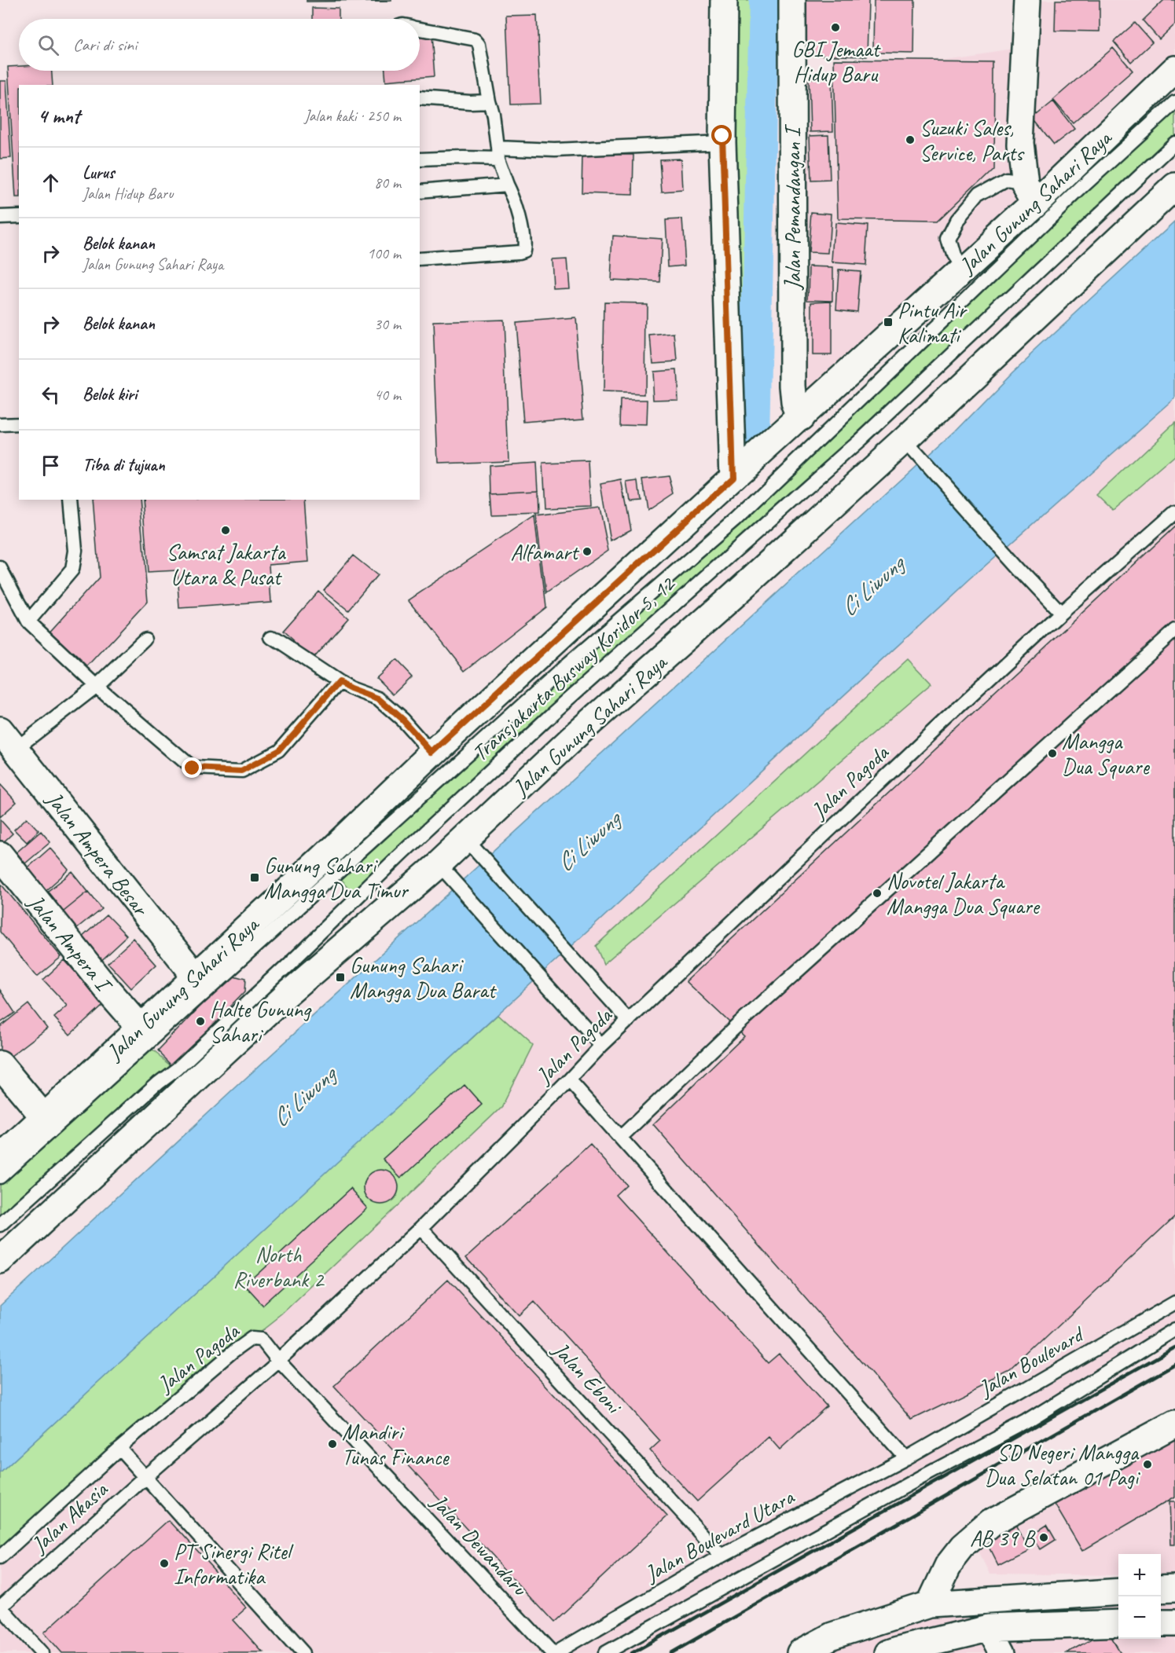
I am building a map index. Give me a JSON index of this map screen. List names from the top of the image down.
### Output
{
  "streets": {
    "main road": [
      "Jalan Gunung Sahari Raya",
      "Jalan Pemandangan I",
      "Jalan Ampera Besar",
      "Jalan Ampera I"
    ],
    "lane": [
      "Transjakarta Busway Koridor 5, 12",
      "Jalan Pagoda",
      "Jalan Boulevard",
      "Jalan Eboni",
      "Jalan Akasia",
      "Jalan Boulevard Utara",
      "Jalan Dewandaru"
    ]
  },
  "crossings": [
    ["Jalan Gunung Sahari Raya", "Jalan Pemandangan I"],
    ["Jalan Gunung Sahari Raya", "Jalan Ampera Besar"],
    ["Jalan Gunung Sahari Raya", "Jalan Ampera I"],
    ["Jalan Pagoda", "Jalan Eboni"],
    ["Jalan Pagoda", "Jalan Akasia"],
    ["Jalan Pagoda", "Jalan Dewandaru"],
    ["Jalan Boulevard", "Jalan Boulevard Utara"],
    ["Jalan Eboni", "Jalan Boulevard Utara"],
    ["Jalan Akasia", "Jalan Dewandaru"],
    ["Jalan Boulevard Utara", "Jalan Dewandaru"]
  ],
  "water": ["Ci Liwung"],
  "parks": ["North Riverbank 2"],
  "places": {
    "other": [
      "GBI Jemaat Hidup Baru",
      "Suzuki Sales, Service, Parts",
      "Samsat Jakarta Utara & Pusat",
      "Alfamart",
      "Mangga Dua Square",
      "Novotel Jakarta Mangga Dua Square",
      "Halte Gunung Sahari",
      "Mandiri Tunas Finance",
      "SD Negeri Mangga Dua Selatan 01 Pagi",
      "AB 39 B",
      "PT Sinergi Ritel Informatika"
    ],
    "transit": ["Pintu Air Kalimati", "Gunung Sahari Mangga Dua Timur", "Gunung Sahari Mangga Dua Barat"]
  },
  "page": {
    "search": "Cari di sini",
    "heading": ["4 mnt", "Jalan kaki · 250 m"],
    "list": [
      ["Lurus", "Jalan Hidup Baru", "80 m"],
      ["Belok kanan", "Jalan Gunung Sahari Raya", "100 m"],
      ["Belok kanan", "30 m"],
      ["Belok kiri", "40 m"],
      "Tiba di tujuan"
    ],
    "map_buttons": ["+", "−"]
  }
}
